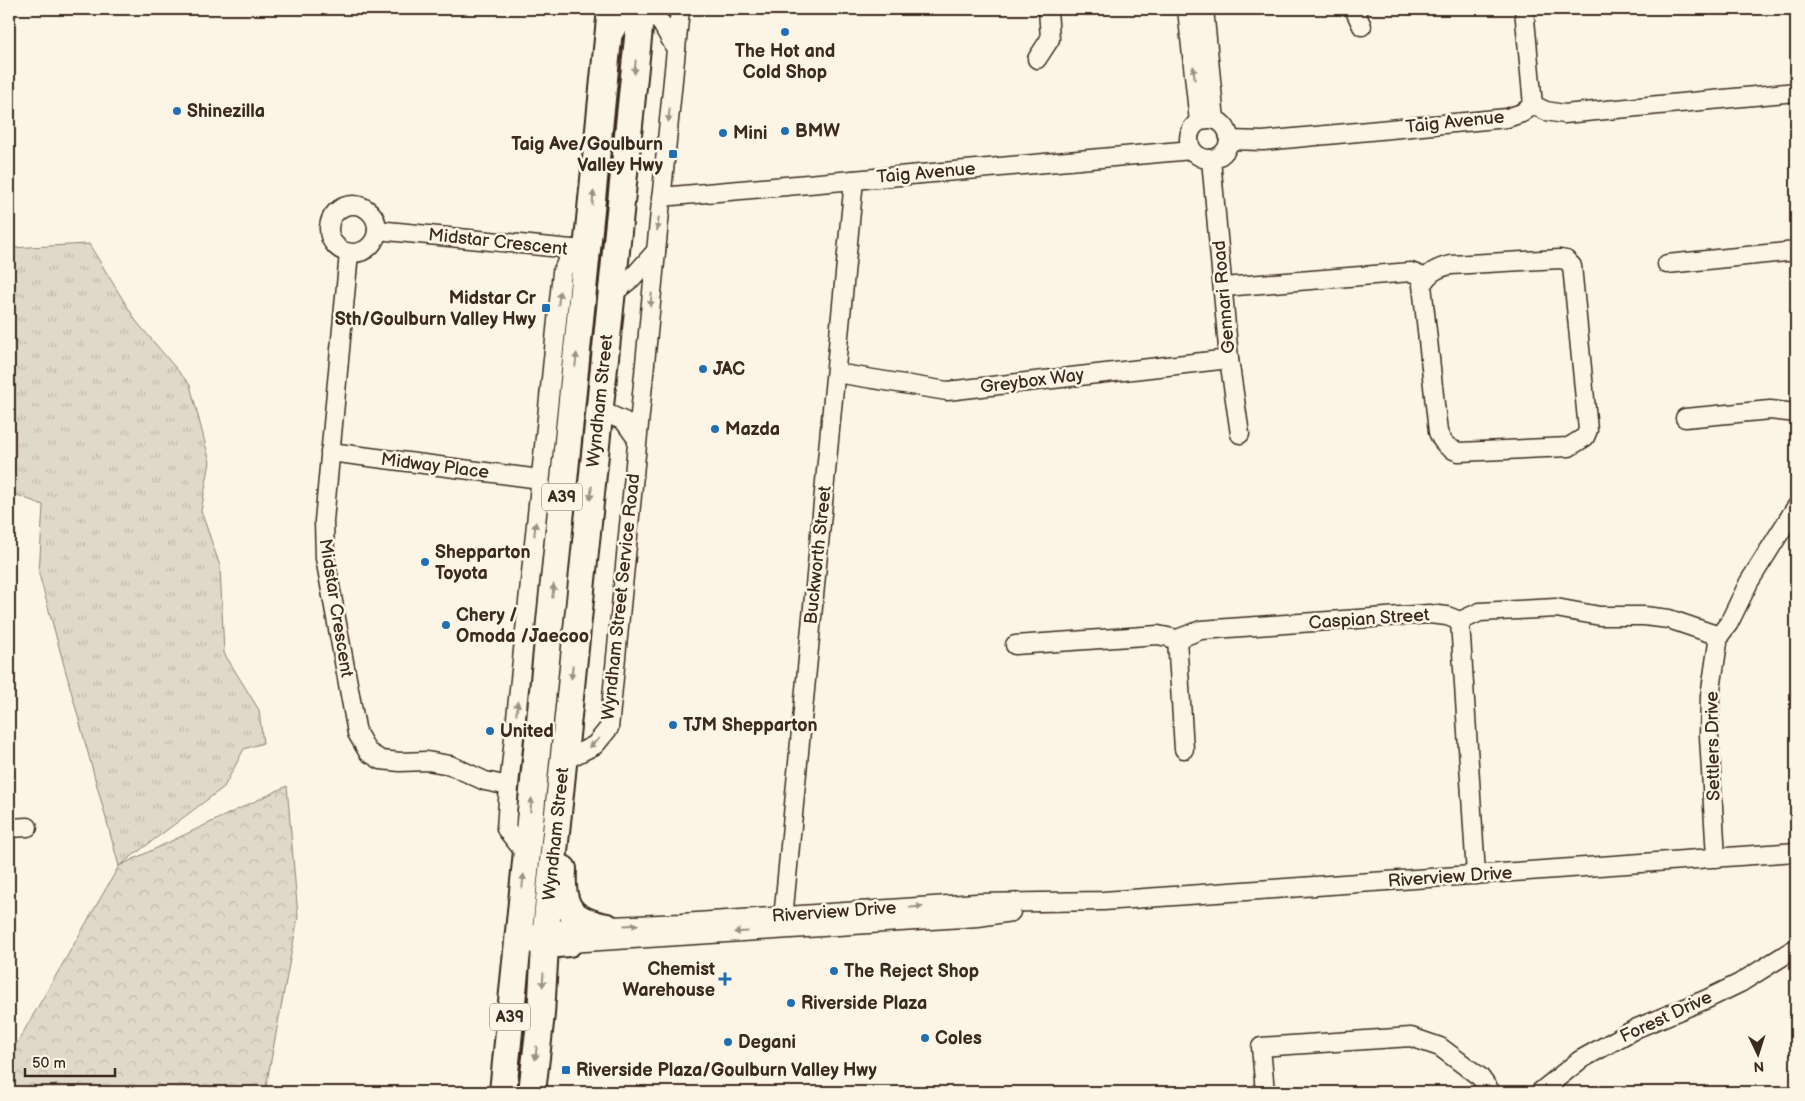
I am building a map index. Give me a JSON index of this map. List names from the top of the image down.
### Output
{
  "streets": {
    "highway": ["Wyndham Street", "A39"],
    "street": [
      "Taig Avenue",
      "Midstar Crescent",
      "Gennari Road",
      "Greybox Way",
      "Midway Place",
      "Buckworth Street",
      "Wyndham Street Service Road",
      "Caspian Street",
      "Settlers Drive",
      "Riverview Drive",
      "Forest Drive"
    ]
  },
  "crossings": [
    ["Taig Avenue", "Gennari Road"],
    ["Taig Avenue", "Buckworth Street"],
    ["Taig Avenue", "Wyndham Street Service Road"],
    ["Midstar Crescent", "Wyndham Street"],
    ["Midstar Crescent", "Midway Place"],
    ["Gennari Road", "Greybox Way"],
    ["Greybox Way", "Buckworth Street"],
    ["Wyndham Street", "Wyndham Street Service Road"],
    ["Wyndham Street", "Riverview Drive"],
    ["Buckworth Street", "Riverview Drive"],
    ["Settlers Drive", "Riverview Drive"]
  ],
  "places": {
    "other": [
      "The Hot and Cold Shop",
      "Shinezilla",
      "BMW",
      "Mini",
      "JAC",
      "Mazda",
      "Shepparton Toyota",
      "Chery / Omoda /Jaecoo",
      "TJM Shepparton",
      "United",
      "The Reject Shop",
      "Riverside Plaza",
      "Coles",
      "Degani"
    ],
    "transit": ["Taig Ave/Goulburn Valley Hwy", "Midstar Cr Sth/Goulburn Valley Hwy", "Riverside Plaza/Goulburn Valley Hwy"],
    "health": ["Chemist Warehouse"]
  },
  "scale_bar": "50 m",
  "north": "bottom"
}
